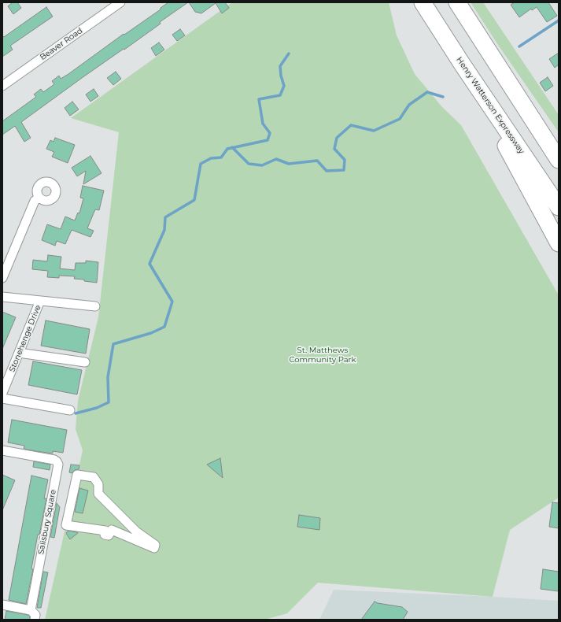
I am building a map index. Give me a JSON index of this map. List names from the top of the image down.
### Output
{
  "streets": {
    "highway": ["Henry Watterson Expressway"],
    "street": ["Beaver Road", "Stonehenge Drive", "Salisbury Square"]
  },
  "parks": ["St. Matthews Community Park"]
}
